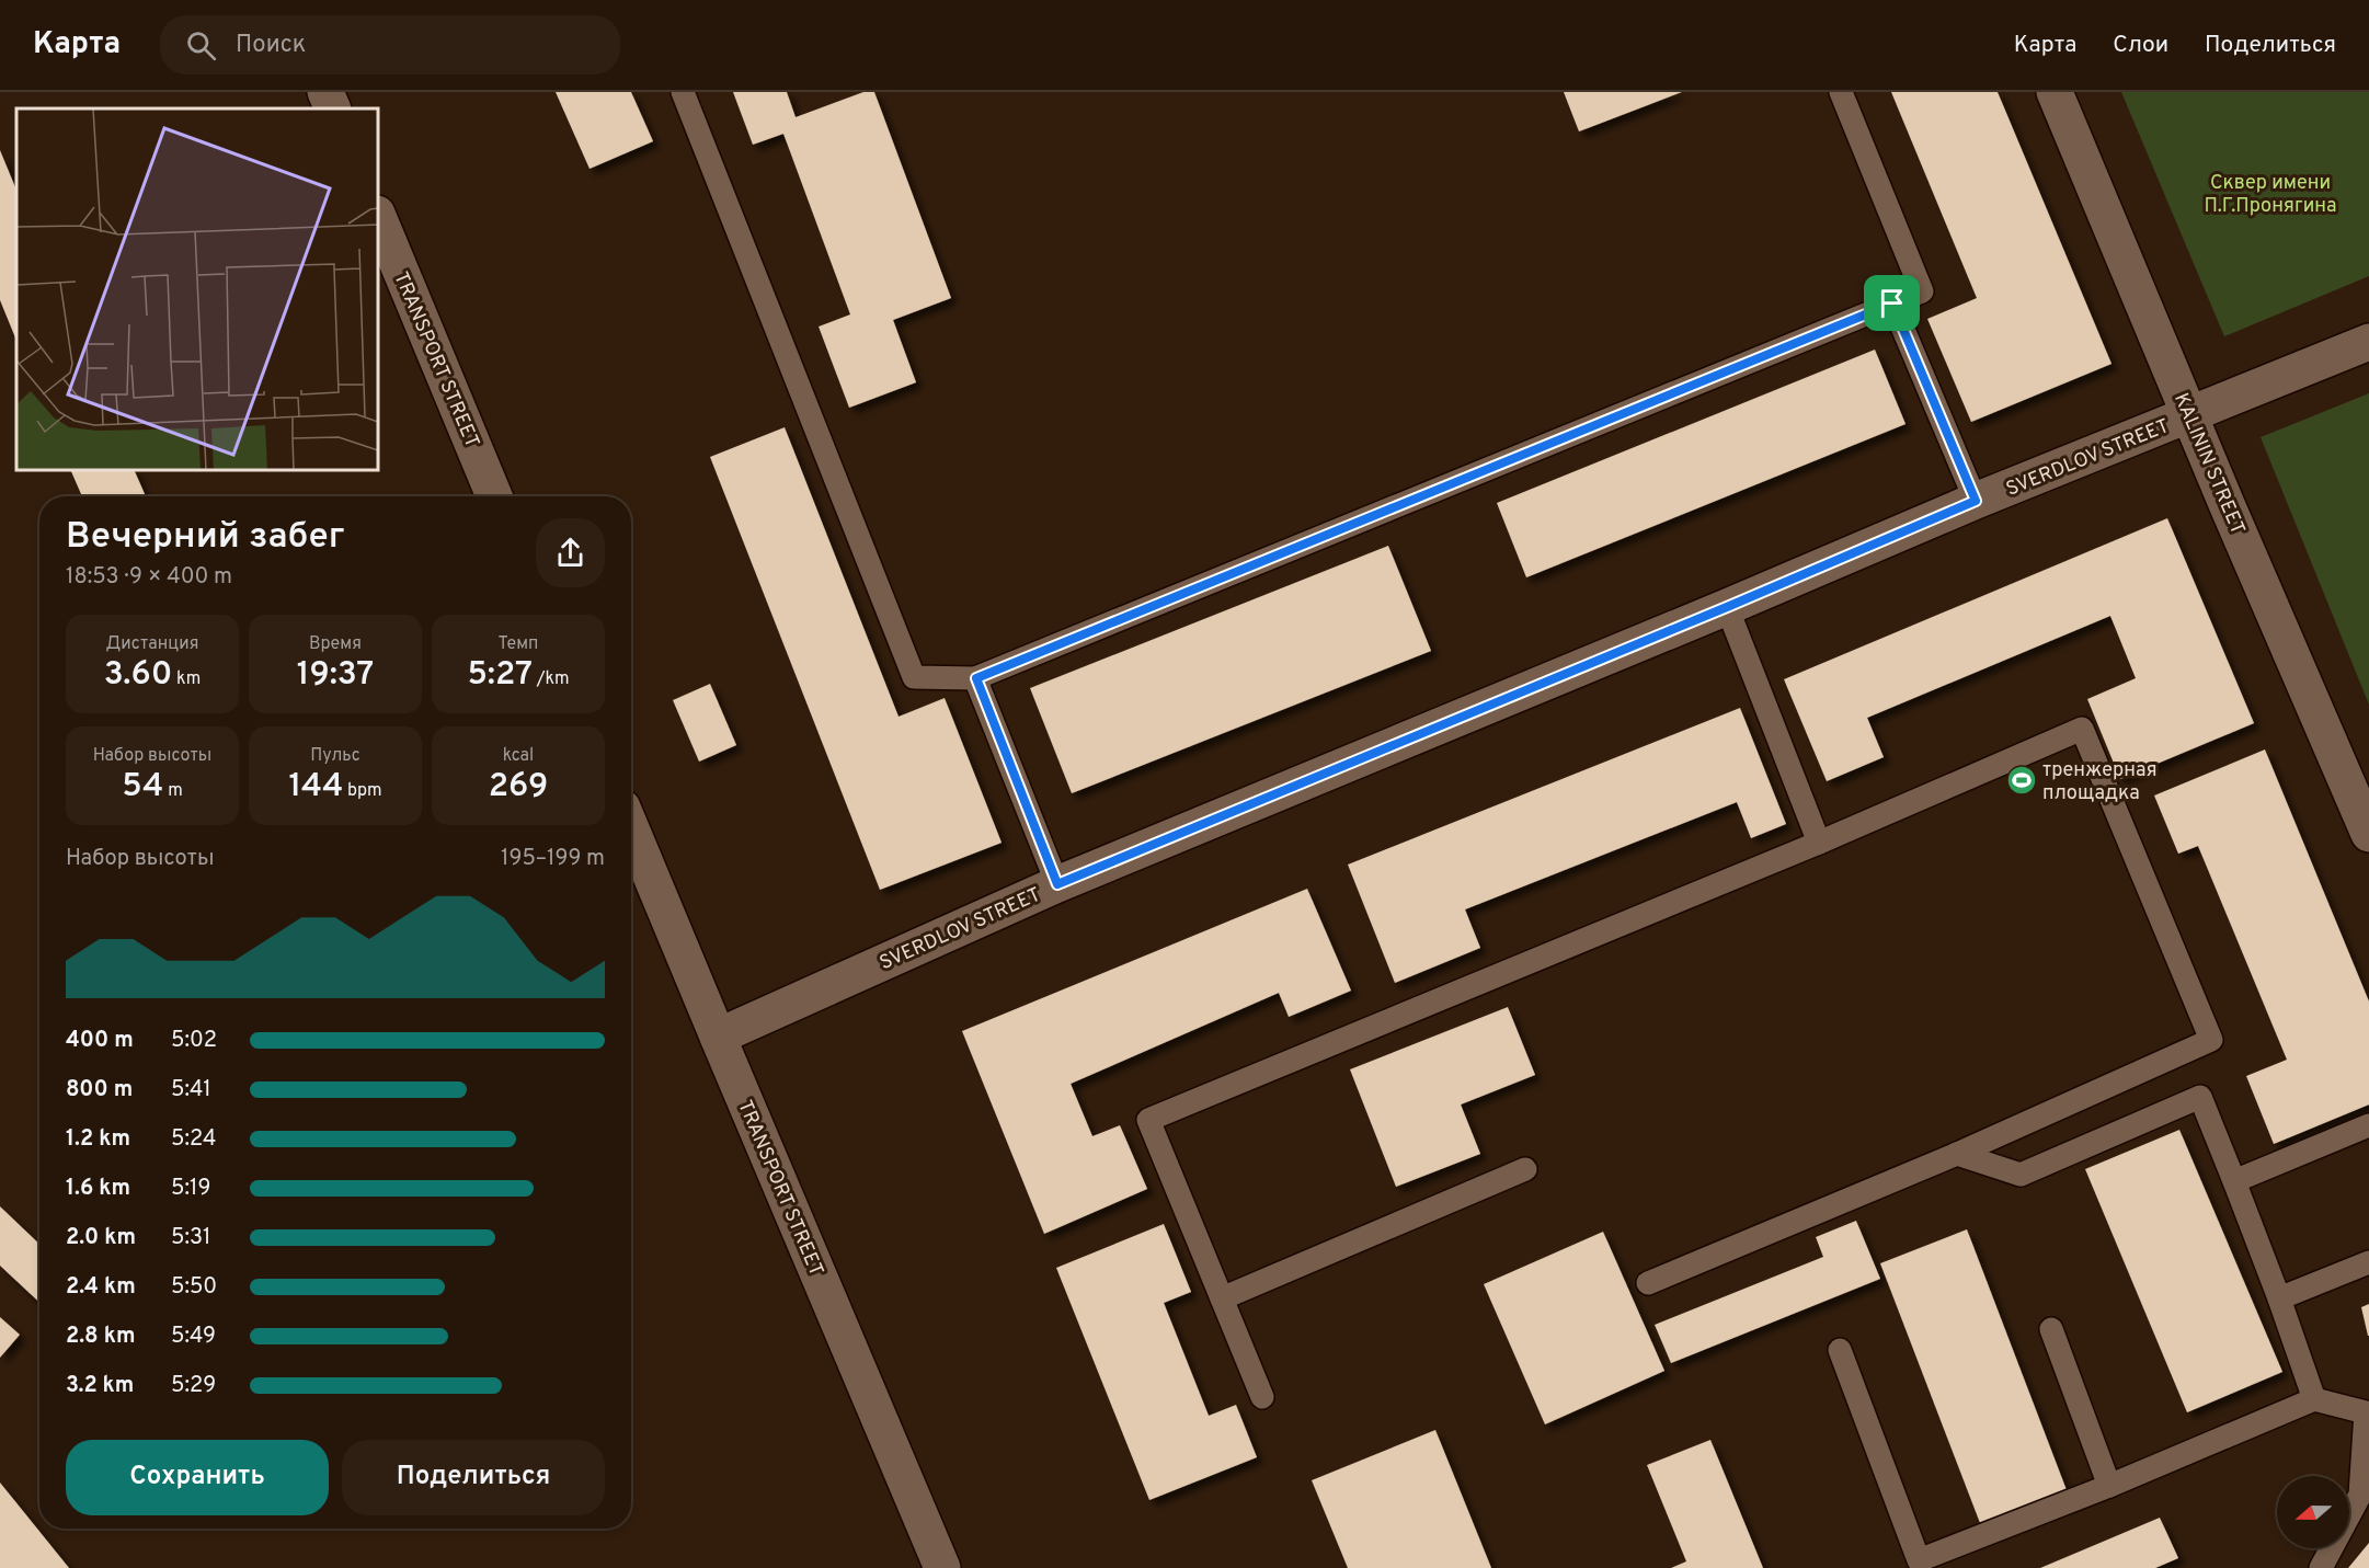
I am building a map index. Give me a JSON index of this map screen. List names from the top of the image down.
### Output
{
  "streets": {
    "street": ["TRANSPORT STREET", "SVERDLOV STREET", "KALININ STREET"]
  },
  "crossings": [
    ["TRANSPORT STREET", "SVERDLOV STREET"],
    ["SVERDLOV STREET", "KALININ STREET"]
  ],
  "parks": ["Сквер имени П.Г.Пронягина"],
  "places": {
    "sports": ["тренжерная площадка"]
  },
  "north": "left",
  "page": {
    "header": "Карта",
    "search": "Поиск",
    "nav": ["Карта", "Слои", "Поделиться"],
    "heading": ["Вечерний забег", "18:53 · 9 × 400 m"],
    "stats": [
      ["Дистанция", "3.60 km"],
      ["Время", "19:37"],
      ["Темп", "5:27 /km"],
      ["Набор высоты", "54 m"],
      ["Пульс", "144 bpm"],
      ["kcal", "269"]
    ],
    "chart": ["Набор высоты", "195–199 m"],
    "list": [
      {
        "name": "400 m",
        "note": "5:02"
      },
      {
        "name": "800 m",
        "note": "5:41"
      },
      {
        "name": "1.2 km",
        "note": "5:24"
      },
      {
        "name": "1.6 km",
        "note": "5:19"
      },
      {
        "name": "2.0 km",
        "note": "5:31"
      },
      {
        "name": "2.4 km",
        "note": "5:50"
      },
      {
        "name": "2.8 km",
        "note": "5:49"
      },
      {
        "name": "3.2 km",
        "note": "5:29"
      }
    ],
    "buttons": ["Сохранить", "Поделиться"]
  }
}
